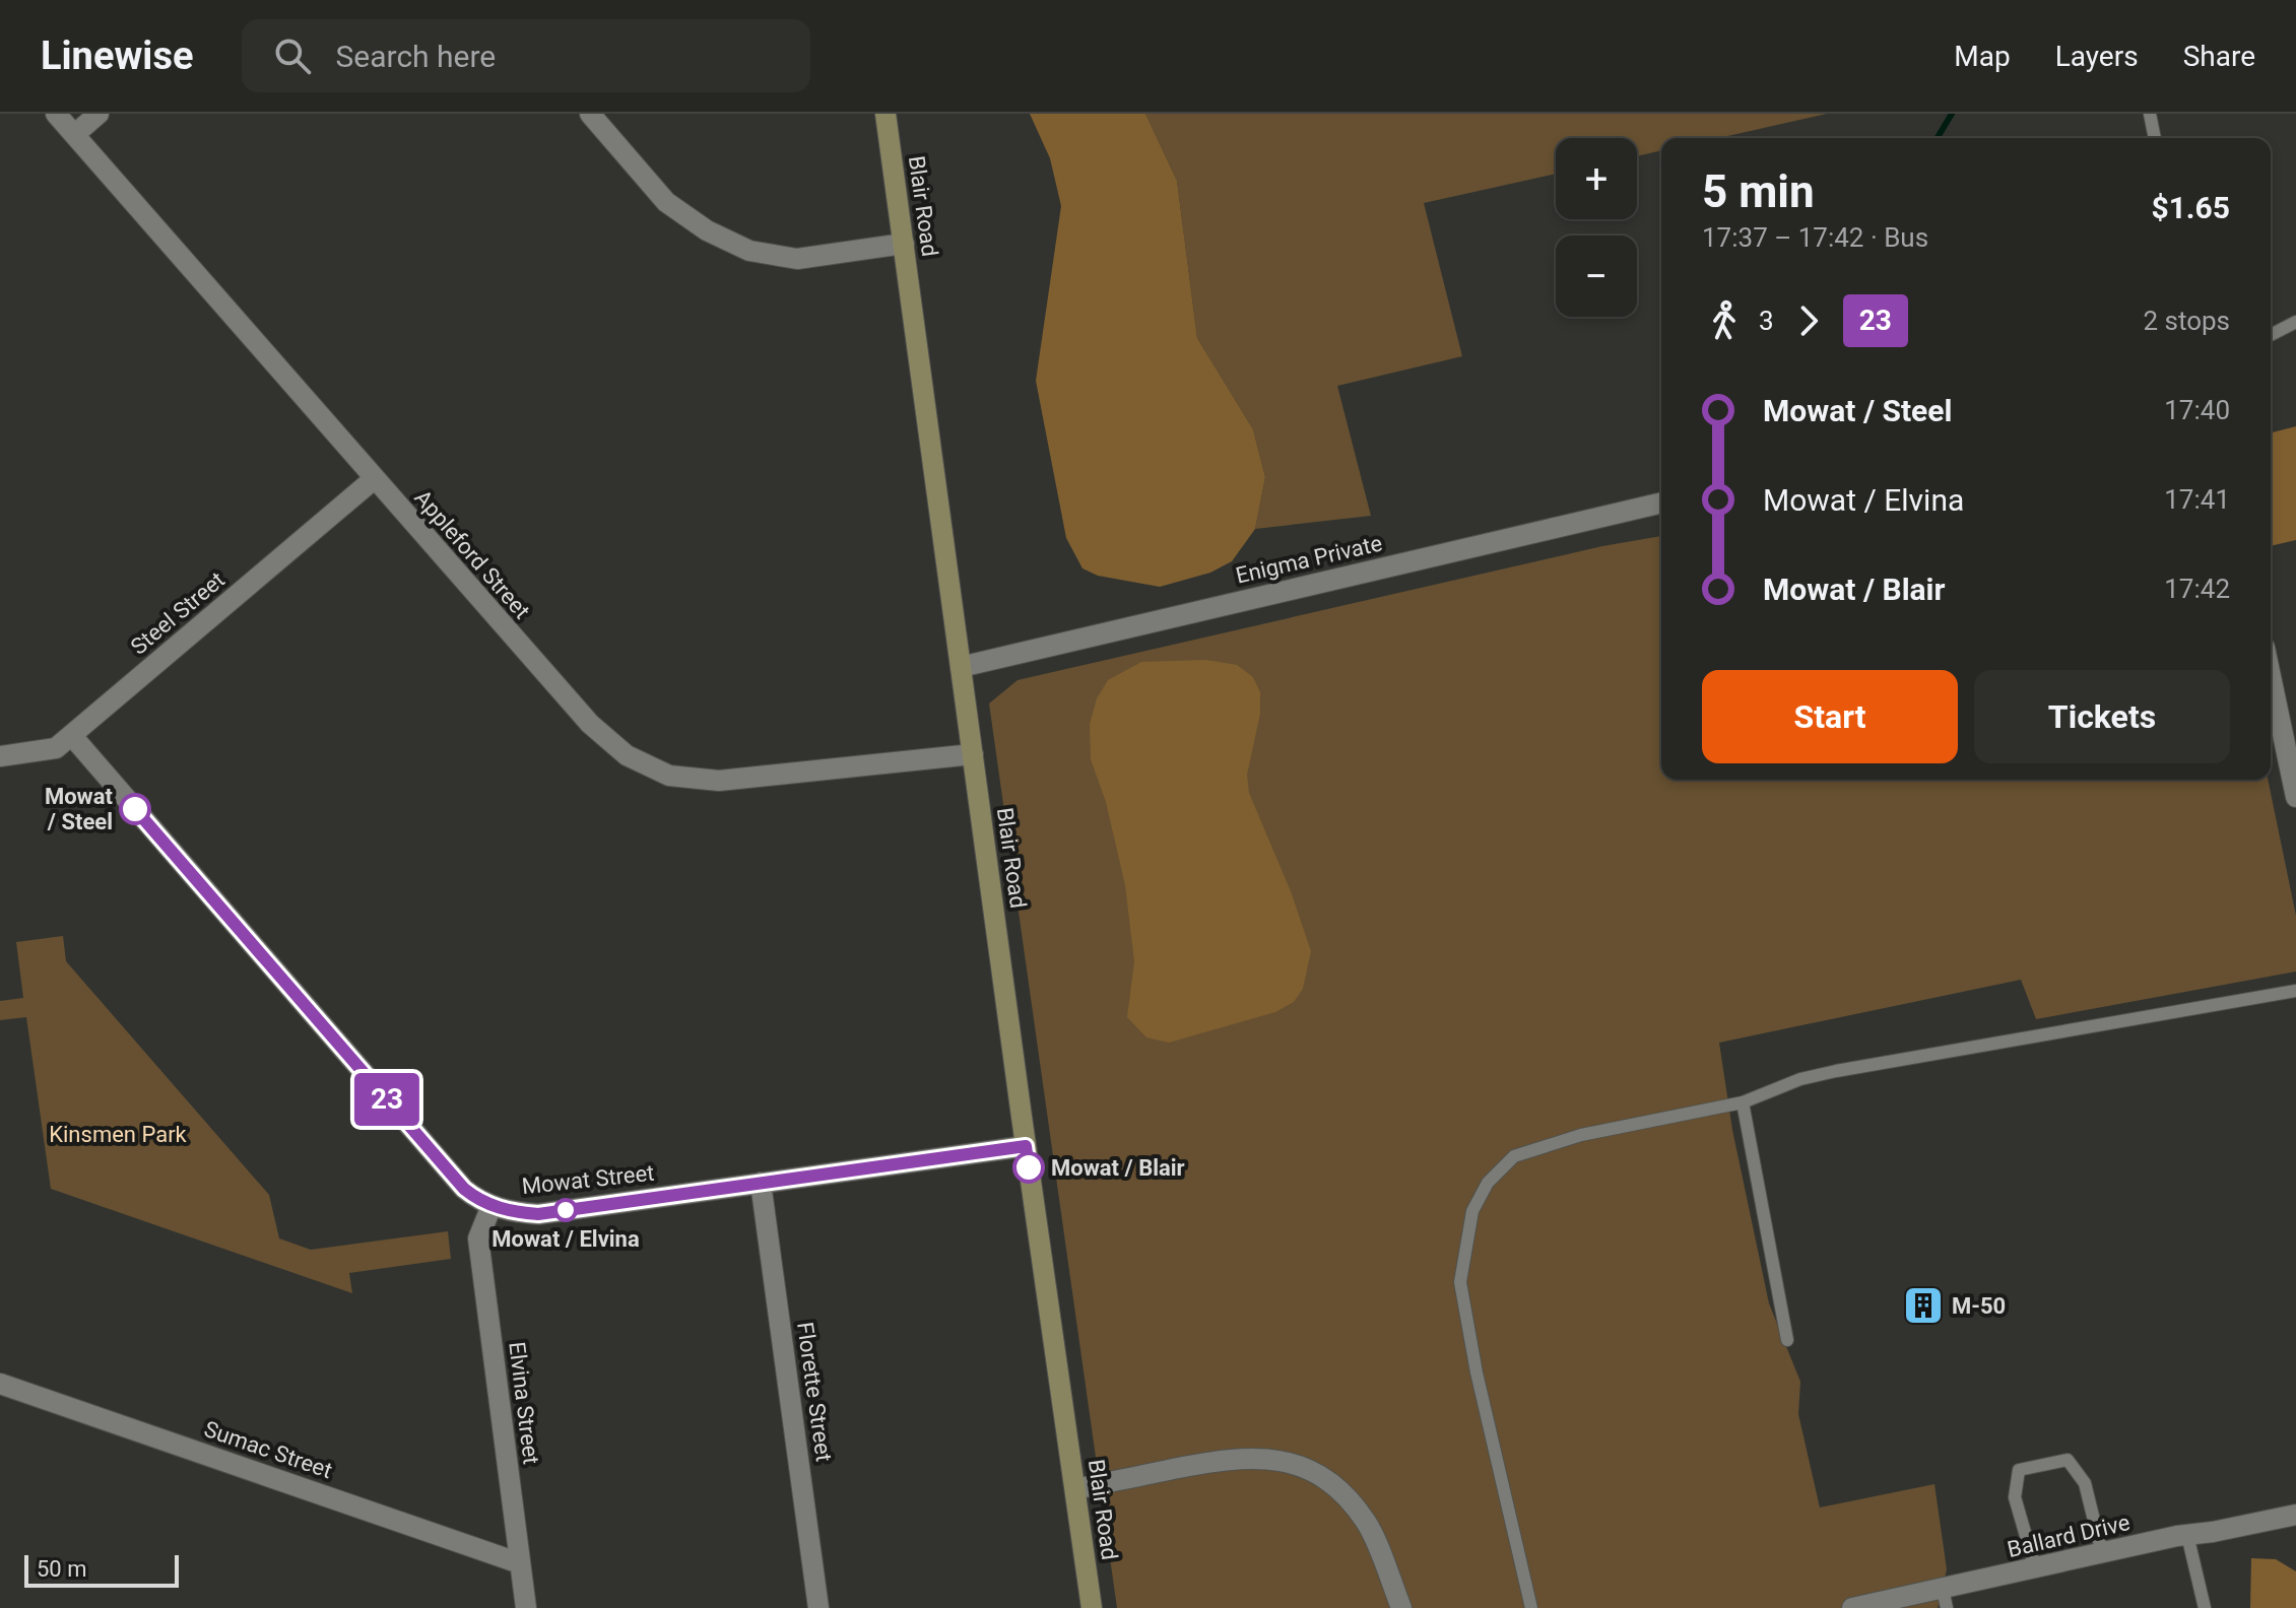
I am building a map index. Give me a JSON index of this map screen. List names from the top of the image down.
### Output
{
  "streets": {
    "main road": ["Blair Road"],
    "street": [
      "Appleford Street",
      "Enigma Private",
      "Steel Street",
      "Mowat Street",
      "Florette Street",
      "Elvina Street",
      "Sumac Street",
      "Ballard Drive"
    ]
  },
  "crossings": [
    ["Blair Road", "Appleford Street"],
    ["Blair Road", "Enigma Private"],
    ["Blair Road", "Mowat Street"],
    ["Appleford Street", "Steel Street"],
    ["Steel Street", "Mowat Street"],
    ["Mowat Street", "Florette Street"],
    ["Mowat Street", "Elvina Street"],
    ["Elvina Street", "Sumac Street"]
  ],
  "parks": ["Kinsmen Park"],
  "places": {
    "other": ["Mowat / Steel", "Mowat / Blair", "Mowat / Elvina"],
    "building": ["M-50"]
  },
  "lines": ["bus line 23"],
  "scale_bar": "50 m",
  "page": {
    "header": "Linewise",
    "search": "Search here",
    "nav": ["Map", "Layers", "Share"],
    "on_map": "23",
    "map_buttons": ["+", "−"],
    "heading": ["5 min", "17:37 – 17:42 · Bus", "$1.65"],
    "legs": ["3", "23", "2 stops"],
    "list": [
      {
        "name": "Mowat / Steel",
        "value": "17:40"
      },
      {
        "name": "Mowat / Elvina",
        "value": "17:41"
      },
      {
        "name": "Mowat / Blair",
        "value": "17:42"
      }
    ],
    "buttons": ["Start", "Tickets"],
    "scale": "50 m"
  }
}
